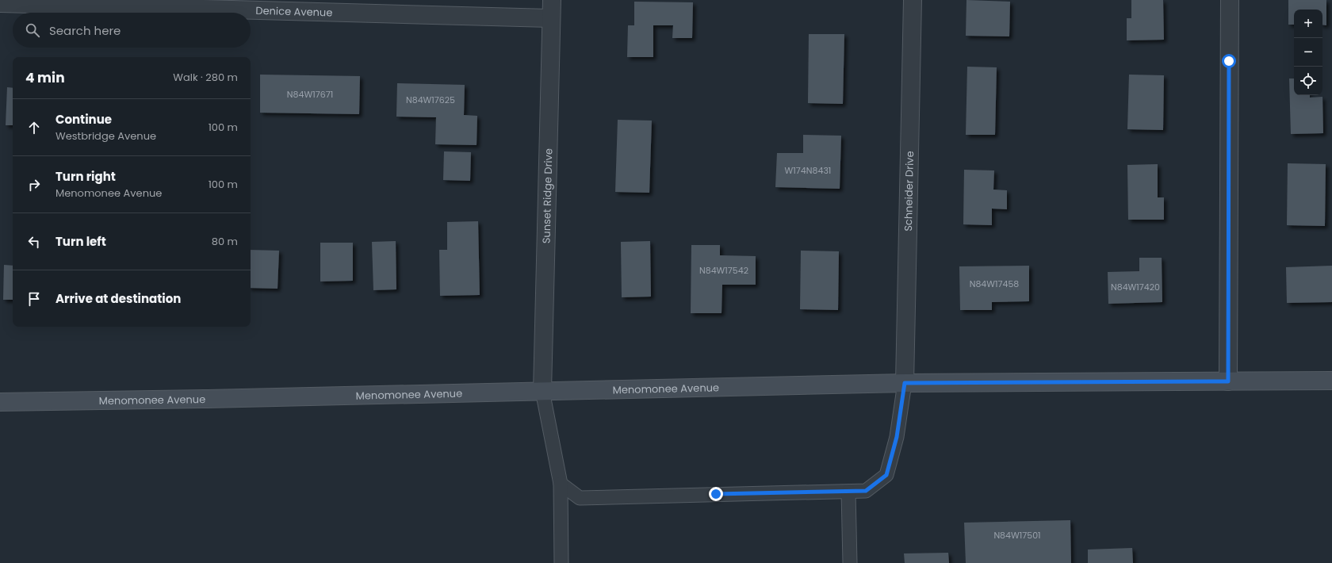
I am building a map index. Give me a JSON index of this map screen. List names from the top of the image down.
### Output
{
  "streets": {
    "street": [
      "Denice Avenue",
      "Schneider Drive",
      "Sunset Ridge Drive",
      "Menomonee Avenue"
    ]
  },
  "crossings": [
    ["Denice Avenue", "Sunset Ridge Drive"],
    ["Schneider Drive", "Menomonee Avenue"],
    ["Sunset Ridge Drive", "Menomonee Avenue"]
  ],
  "house_numbers": [
    "N84W17671",
    "N84W17625",
    "W174N8431",
    "N84W17542",
    "N84W17458",
    "N84W17420",
    "N84W17501"
  ],
  "page": {
    "map_buttons": ["+", "−"],
    "search": "Search here",
    "heading": ["4 min", "Walk · 280 m"],
    "list": [
      ["Continue", "Westbridge Avenue", "100 m"],
      ["Turn right", "Menomonee Avenue", "100 m"],
      ["Turn left", "80 m"],
      "Arrive at destination"
    ]
  }
}
